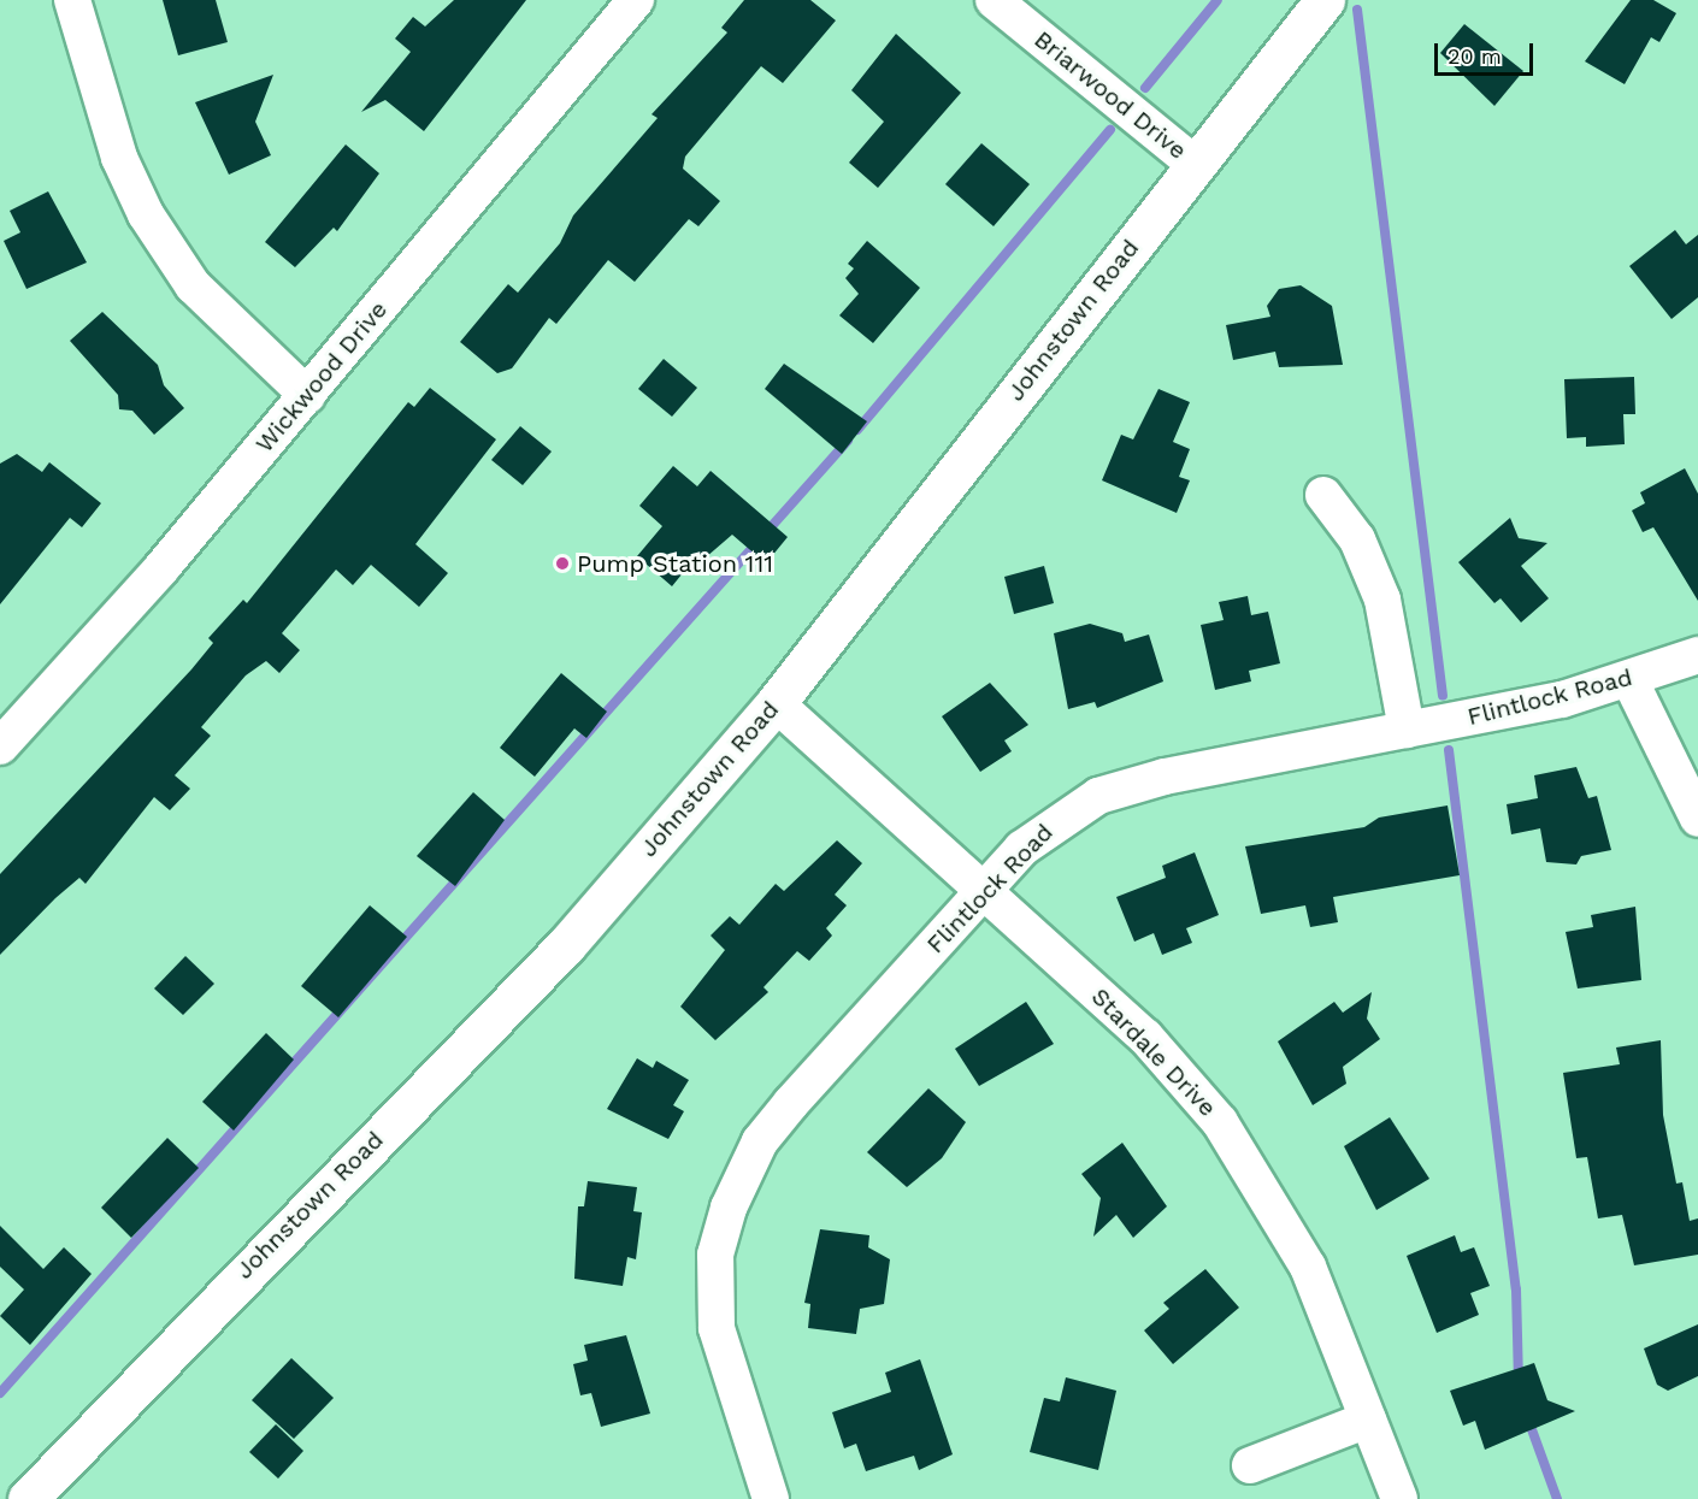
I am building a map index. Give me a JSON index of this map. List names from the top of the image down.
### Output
{
  "streets": {
    "main road": ["Johnstown Road"],
    "street": [
      "Briarwood Drive",
      "Wickwood Drive",
      "Flintlock Road",
      "Stardale Drive"
    ]
  },
  "crossings": [
    ["Briarwood Drive", "Johnstown Road"],
    ["Johnstown Road", "Stardale Drive"],
    ["Flintlock Road", "Stardale Drive"]
  ],
  "places": ["Pump Station 111"],
  "scale_bar": "20 m"
}
